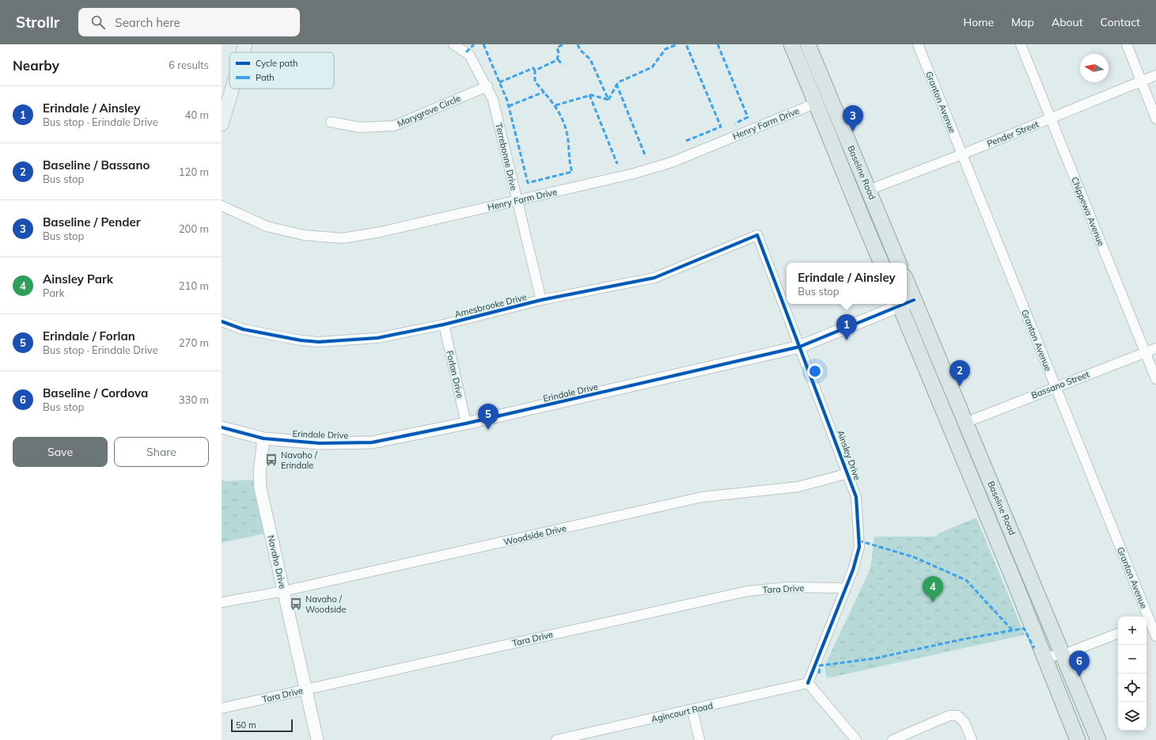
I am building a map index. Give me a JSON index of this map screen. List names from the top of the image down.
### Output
{
  "streets": {
    "main road": ["Baseline Road"],
    "street": [
      "Granton Avenue",
      "Marygrove Circle",
      "Henry Farm Drive",
      "Pender Street",
      "Terrebonne Drive",
      "Chippewa Avenue",
      "Amesbrooke Drive",
      "Forlan Drive",
      "Bassano Street",
      "Erindale Drive",
      "Ainsley Drive",
      "Woodside Drive",
      "Navaho Drive",
      "Tara Drive",
      "Agincourt Road"
    ]
  },
  "crossings": [
    ["Granton Avenue", "Pender Street"],
    ["Granton Avenue", "Bassano Street"],
    ["Marygrove Circle", "Terrebonne Drive"],
    ["Henry Farm Drive", "Terrebonne Drive"],
    ["Henry Farm Drive", "Baseline Road"],
    ["Pender Street", "Baseline Road"],
    ["Pender Street", "Chippewa Avenue"],
    ["Terrebonne Drive", "Amesbrooke Drive"],
    ["Baseline Road", "Bassano Street"],
    ["Baseline Road", "Erindale Drive"],
    ["Chippewa Avenue", "Bassano Street"],
    ["Amesbrooke Drive", "Forlan Drive"],
    ["Amesbrooke Drive", "Ainsley Drive"],
    ["Forlan Drive", "Erindale Drive"],
    ["Erindale Drive", "Ainsley Drive"],
    ["Erindale Drive", "Navaho Drive"],
    ["Ainsley Drive", "Woodside Drive"],
    ["Ainsley Drive", "Tara Drive"],
    ["Ainsley Drive", "Agincourt Road"],
    ["Woodside Drive", "Navaho Drive"],
    ["Navaho Drive", "Tara Drive"]
  ],
  "places": {
    "bus stop": ["Navaho / Erindale", "Navaho / Woodside"]
  },
  "legend": ["Cycle path", "Path"],
  "scale_bar": "50 m",
  "north": "left",
  "page": {
    "header": "Strollr",
    "search": "Search here",
    "nav": [
      "Home",
      "Map",
      "About",
      "Contact"
    ],
    "heading": ["Nearby", "6 results"],
    "list": [
      {
        "mark": "1",
        "name": "Erindale / Ainsley",
        "note": "Bus stop · Erindale Drive",
        "value": "40 m"
      },
      {
        "mark": "2",
        "name": "Baseline / Bassano",
        "note": "Bus stop",
        "value": "120 m"
      },
      {
        "mark": "3",
        "name": "Baseline / Pender",
        "note": "Bus stop",
        "value": "200 m"
      },
      {
        "mark": "4",
        "name": "Ainsley Park",
        "note": "Park",
        "value": "210 m"
      },
      {
        "mark": "5",
        "name": "Erindale / Forlan",
        "note": "Bus stop · Erindale Drive",
        "value": "270 m"
      },
      {
        "mark": "6",
        "name": "Baseline / Cordova",
        "note": "Bus stop",
        "value": "330 m"
      }
    ],
    "pins": [
      "3",
      "1",
      "2",
      "5",
      "4",
      "6"
    ],
    "popup": ["Erindale / Ainsley", "Bus stop"],
    "buttons": ["Save", "Share"],
    "map_buttons": ["+", "−"],
    "scale": "50 m"
  }
}
